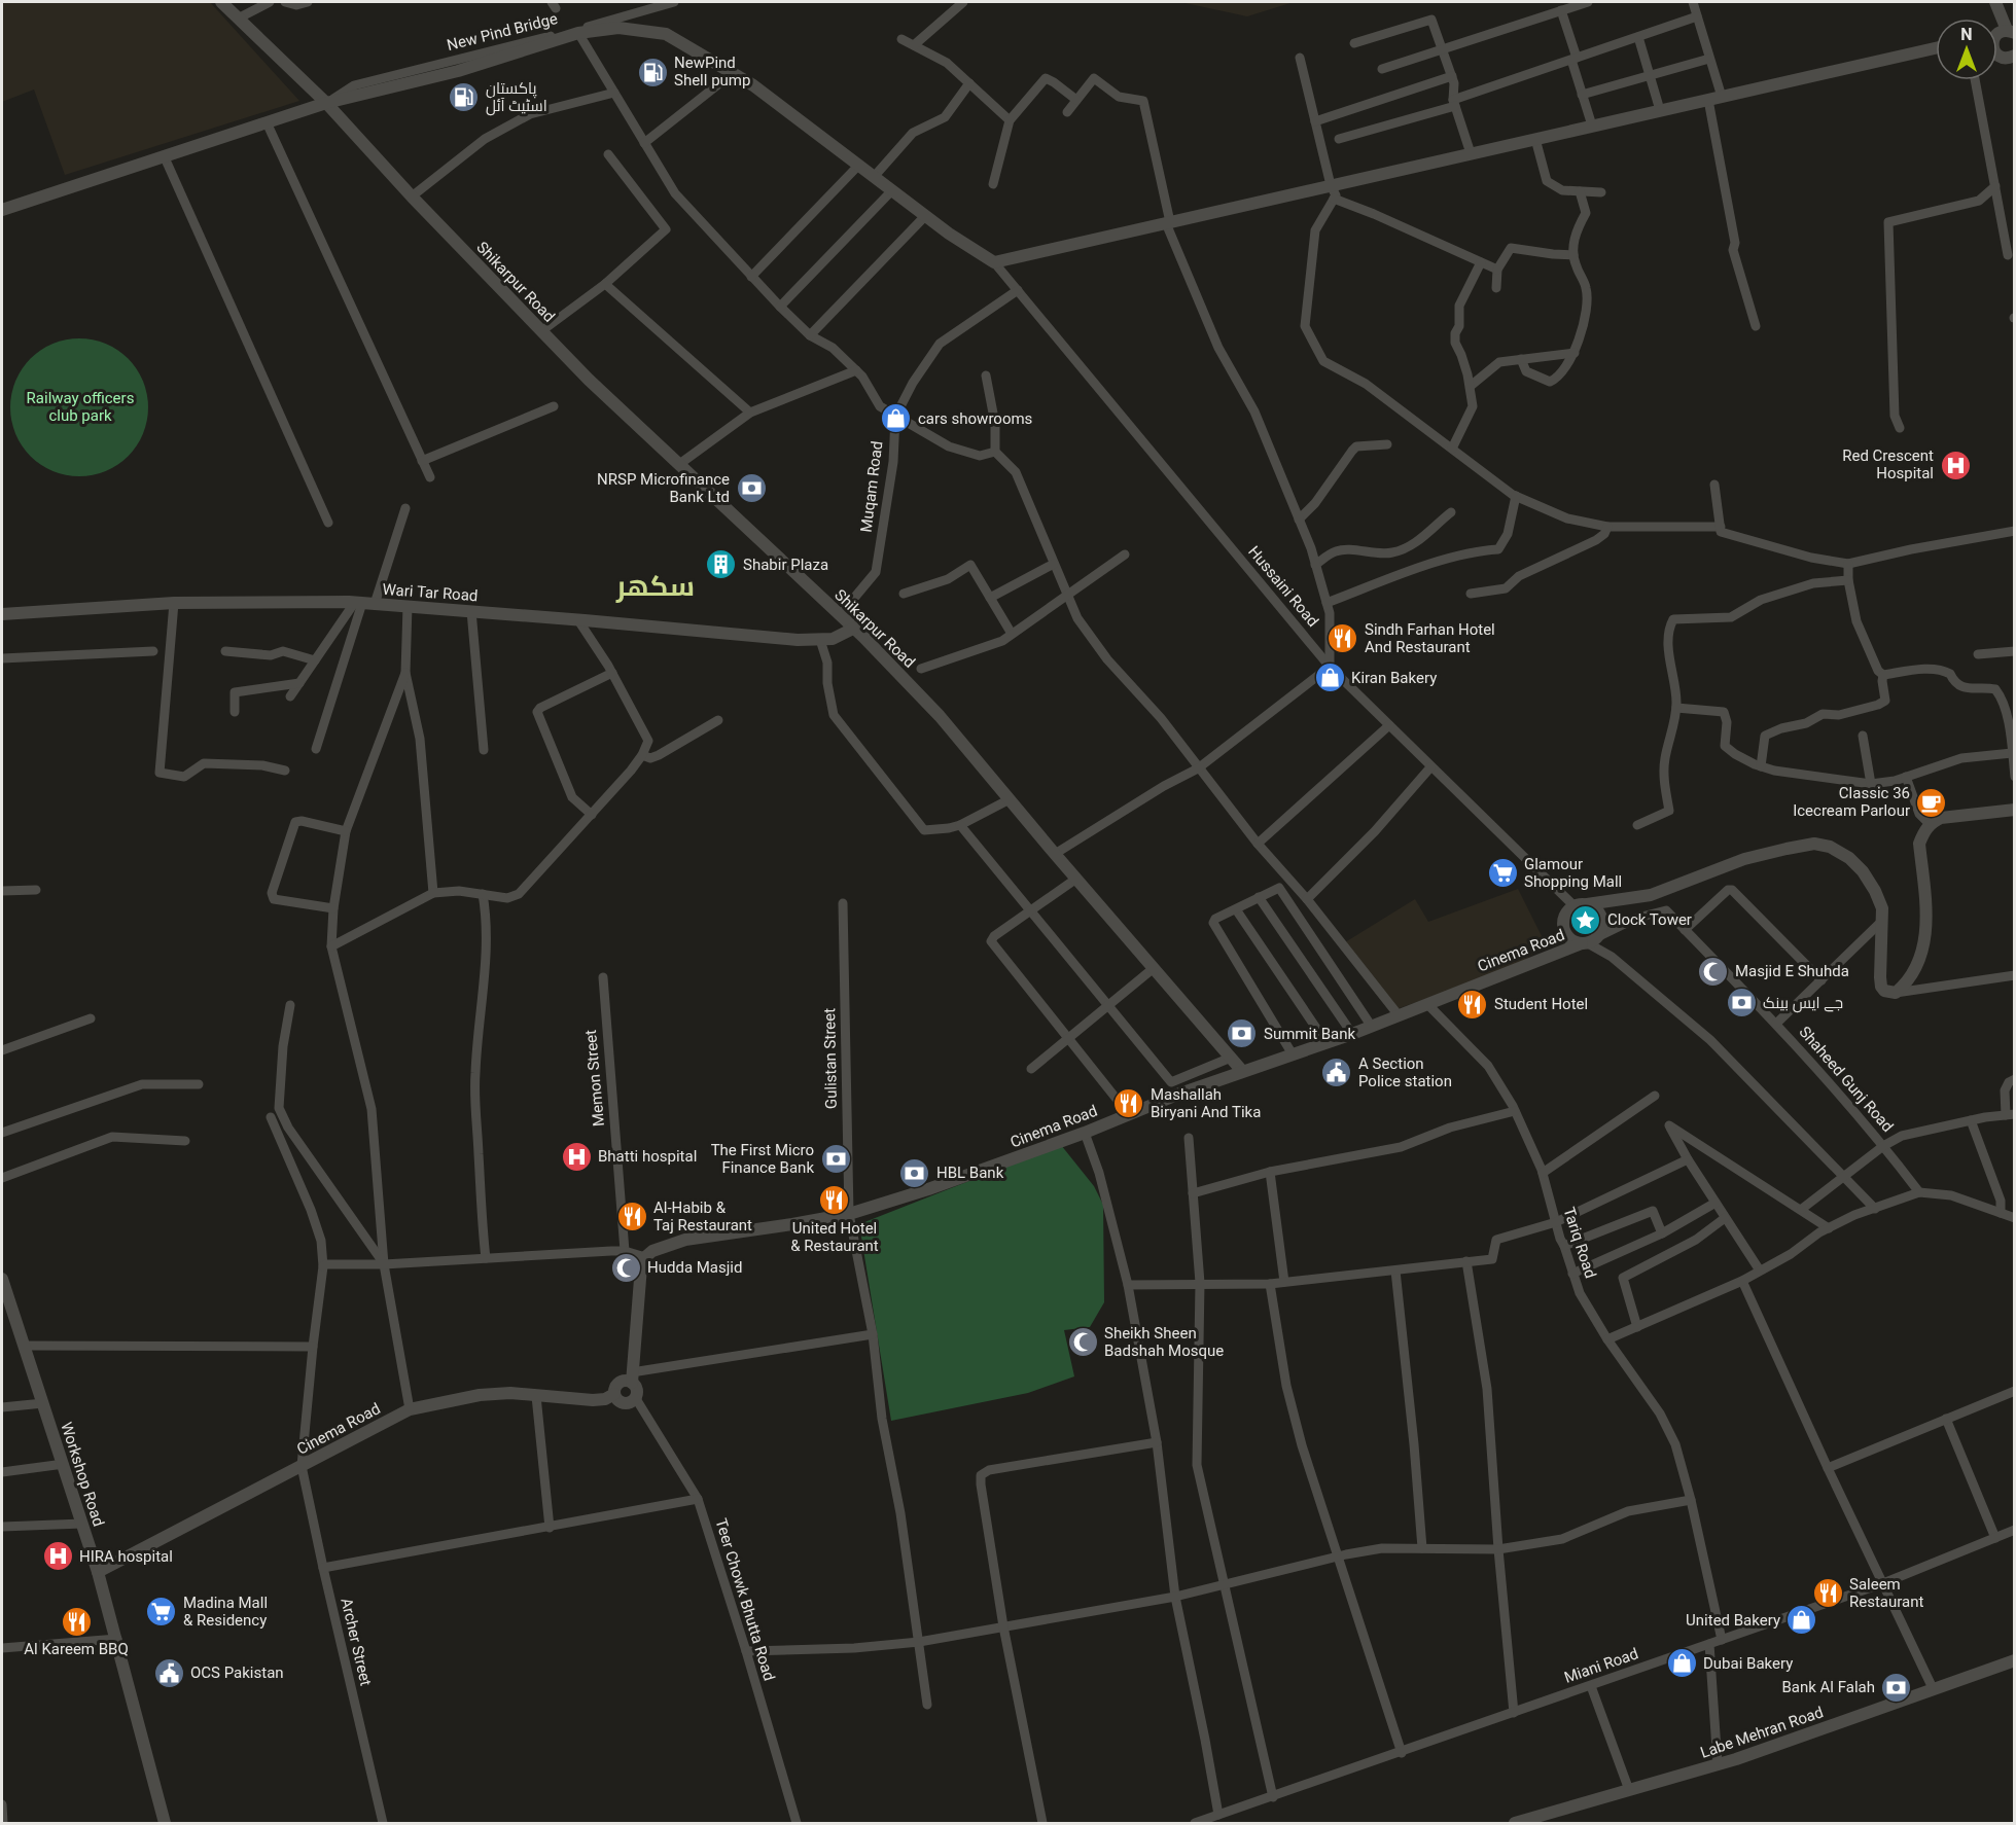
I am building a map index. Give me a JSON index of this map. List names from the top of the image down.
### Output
{
  "streets": {
    "street": [
      "New Pind Bridge",
      "Shikarpur Road",
      "Muqam Road",
      "Hussaini Road",
      "Wari Tar Road",
      "Cinema Road",
      "Gulistan Street",
      "Memon Street",
      "Shaheed Gunj Road",
      "Tariq Road",
      "Workshop Road",
      "Teer Chowk Bhutta Road",
      "Archer Street",
      "Miani Road",
      "Labe Mehran Road"
    ]
  },
  "crossings": [
    ["New Pind Bridge", "Shikarpur Road"],
    ["Shikarpur Road", "Muqam Road"],
    ["Shikarpur Road", "Wari Tar Road"],
    ["Shikarpur Road", "Cinema Road"],
    ["Muqam Road", "Hussaini Road"],
    ["Hussaini Road", "Cinema Road"],
    ["Cinema Road", "Gulistan Street"],
    ["Cinema Road", "Tariq Road"],
    ["Cinema Road", "Workshop Road"],
    ["Cinema Road", "Teer Chowk Bhutta Road"],
    ["Cinema Road", "Archer Street"],
    ["Tariq Road", "Miani Road"]
  ],
  "districts": ["سکھر"],
  "parks": ["Railway officers club park"],
  "places": {
    "fuel station": ["NewPind Shell pump", "پاکستان اسٹیٹ آئل"],
    "shop": [
      "cars showrooms",
      "Kiran Bakery",
      "United Bakery",
      "Dubai Bakery"
    ],
    "hospital": ["Red Crescent Hospital", "Bhatti hospital", "HIRA hospital"],
    "bank": [
      "NRSP Microfinance Bank Ltd",
      "جے ایس بینک",
      "Summit Bank",
      "The First Micro Finance Bank",
      "HBL Bank",
      "Bank Al Falah"
    ],
    "building": ["Shabir Plaza"],
    "restaurant": [
      "Sindh Farhan Hotel And Restaurant",
      "Student Hotel",
      "Mashallah Biryani And Tika",
      "United Hotel & Restaurant",
      "Al-Habib & Taj Restaurant",
      "Saleem Restaurant",
      "Al Kareem BBQ"
    ],
    "cafe": ["Classic 36 Icecream Parlour"],
    "supermarket": ["Glamour Shopping Mall", "Madina Mall & Residency"],
    "place": ["Clock Tower"],
    "mosque": ["Masjid E Shuhda", "Hudda Masjid", "Sheikh Sheen Badshah Mosque"],
    "public building": ["A Section Police station", "OCS Pakistan"]
  },
  "north": "top"
}
